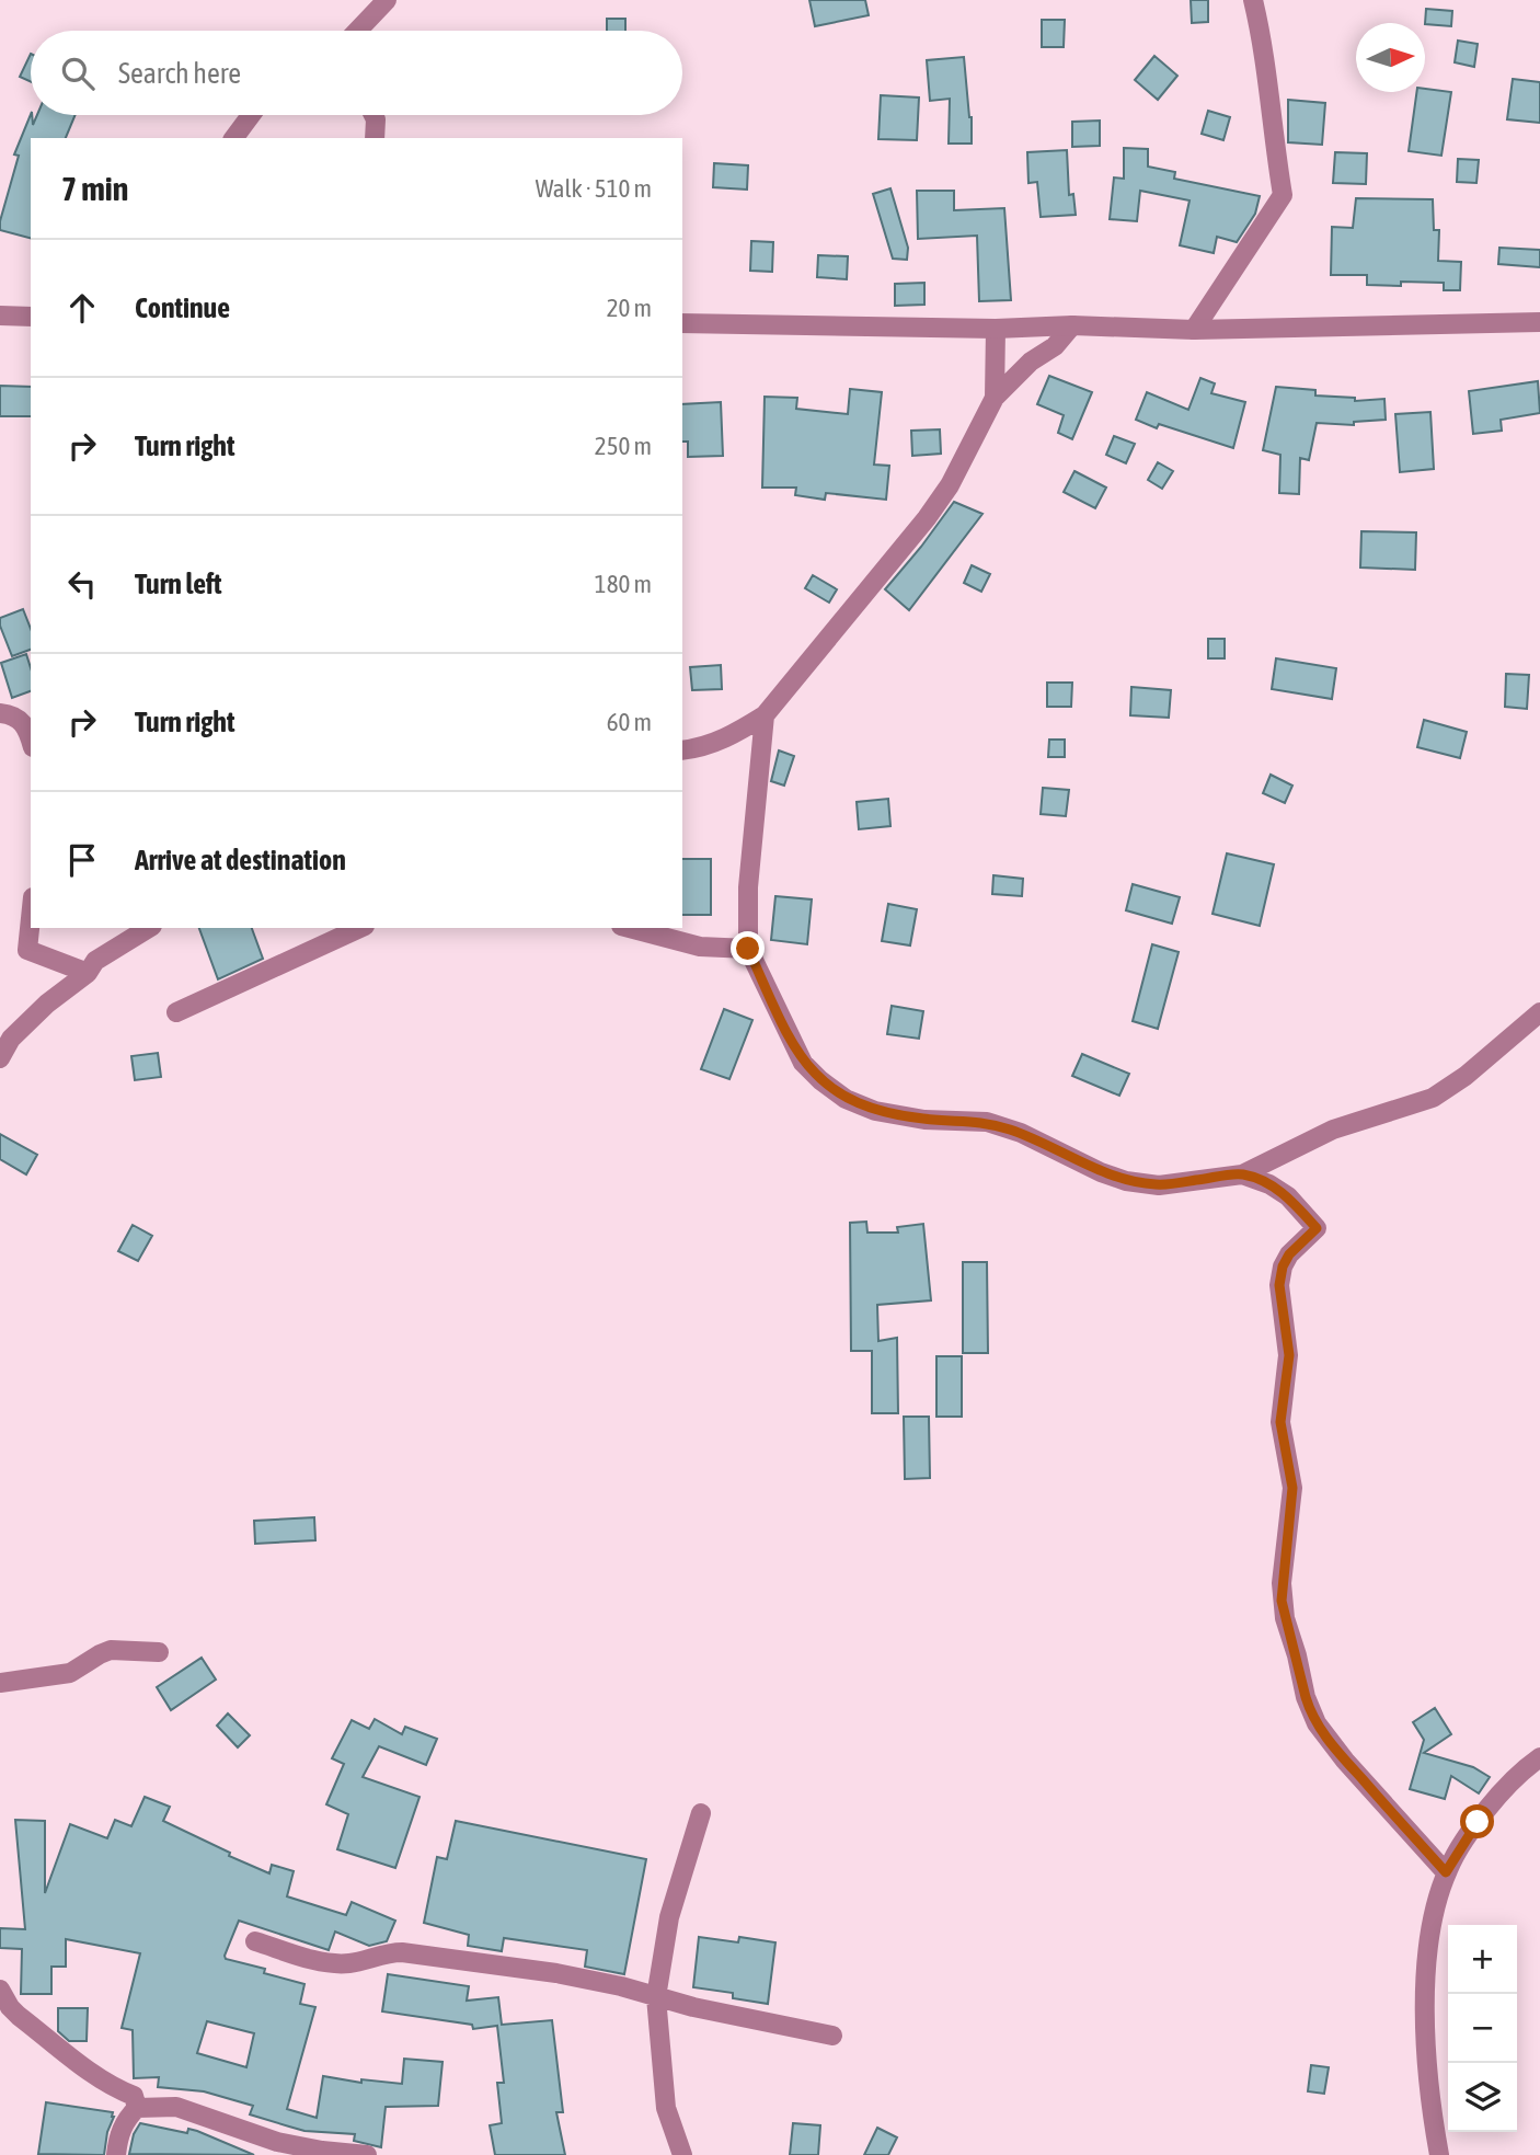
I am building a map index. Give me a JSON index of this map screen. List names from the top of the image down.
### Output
{
  "north": "right",
  "page": {
    "search": "Search here",
    "heading": ["7 min", "Walk · 510 m"],
    "list": [
      ["Continue", "20 m"],
      ["Turn right", "250 m"],
      ["Turn left", "180 m"],
      ["Turn right", "60 m"],
      "Arrive at destination"
    ],
    "map_buttons": ["+", "−"]
  }
}
